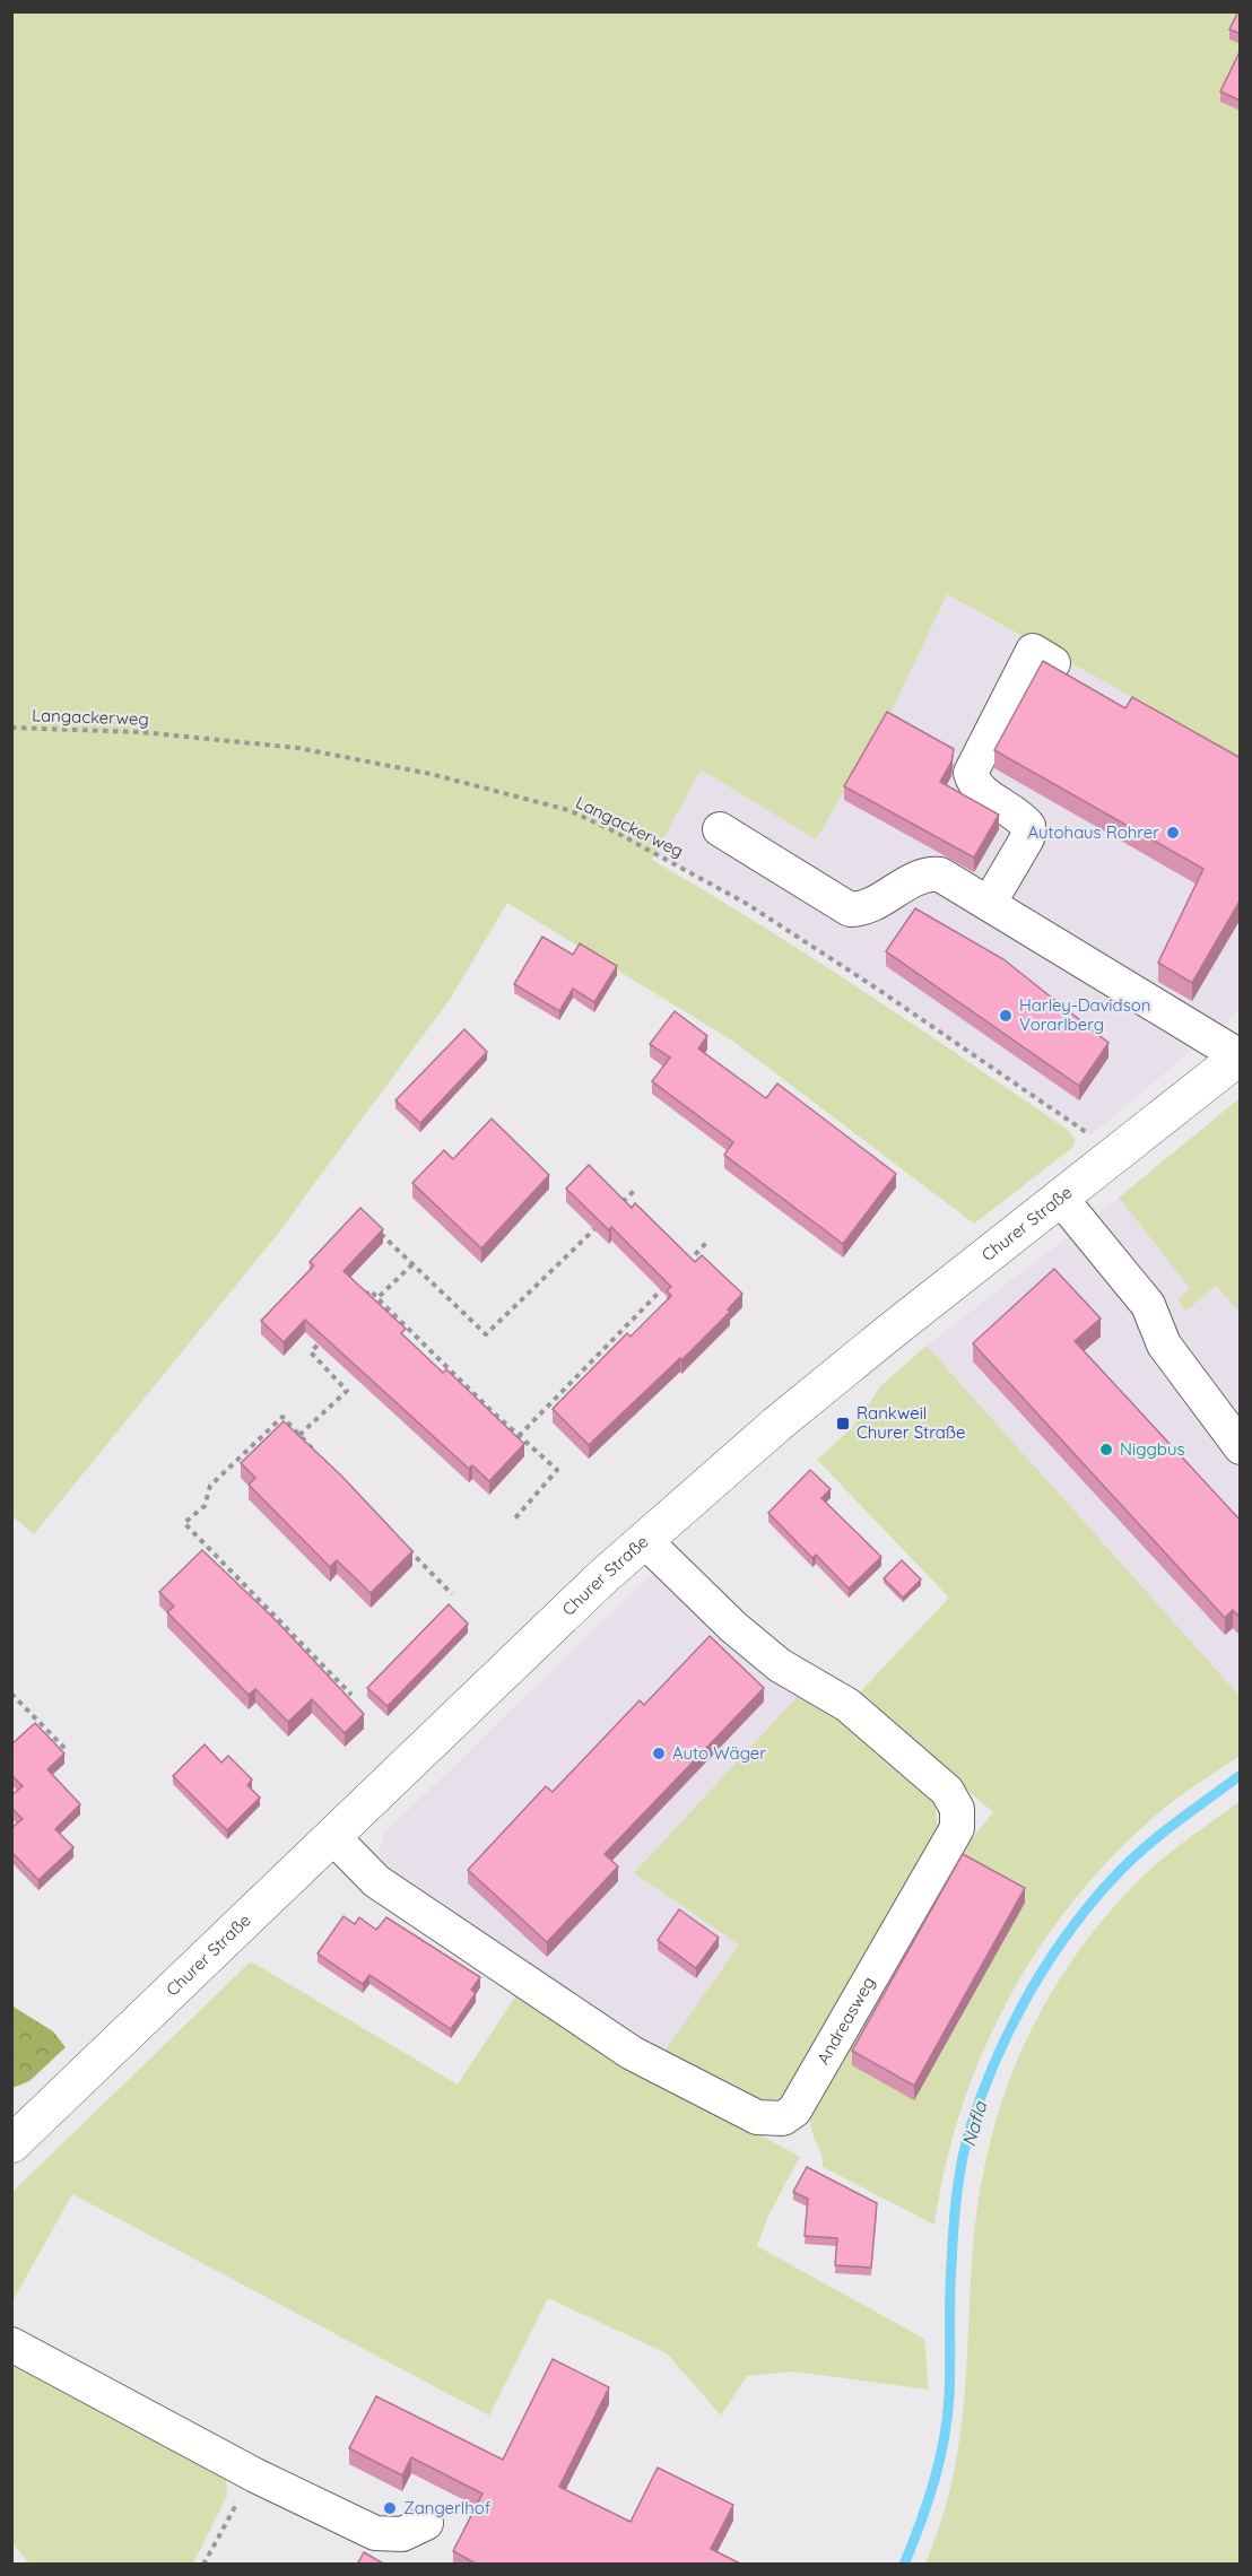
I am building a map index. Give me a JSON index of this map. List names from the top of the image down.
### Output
{
  "streets": {
    "main road": ["Churer Straße"],
    "street": ["Andreasweg"],
    "path": ["Langackerweg"]
  },
  "crossings": [
    ["Langackerweg", "Churer Straße"],
    ["Churer Straße", "Andreasweg"]
  ],
  "water": ["Nafla"],
  "places": {
    "other": [
      "Autohaus Rohrer",
      "Harley-Davidson Vorarlberg",
      "Niggbus",
      "Auto Wäger",
      "Zangerlhof"
    ],
    "transit": ["Rankweil Churer Straße"]
  }
}
